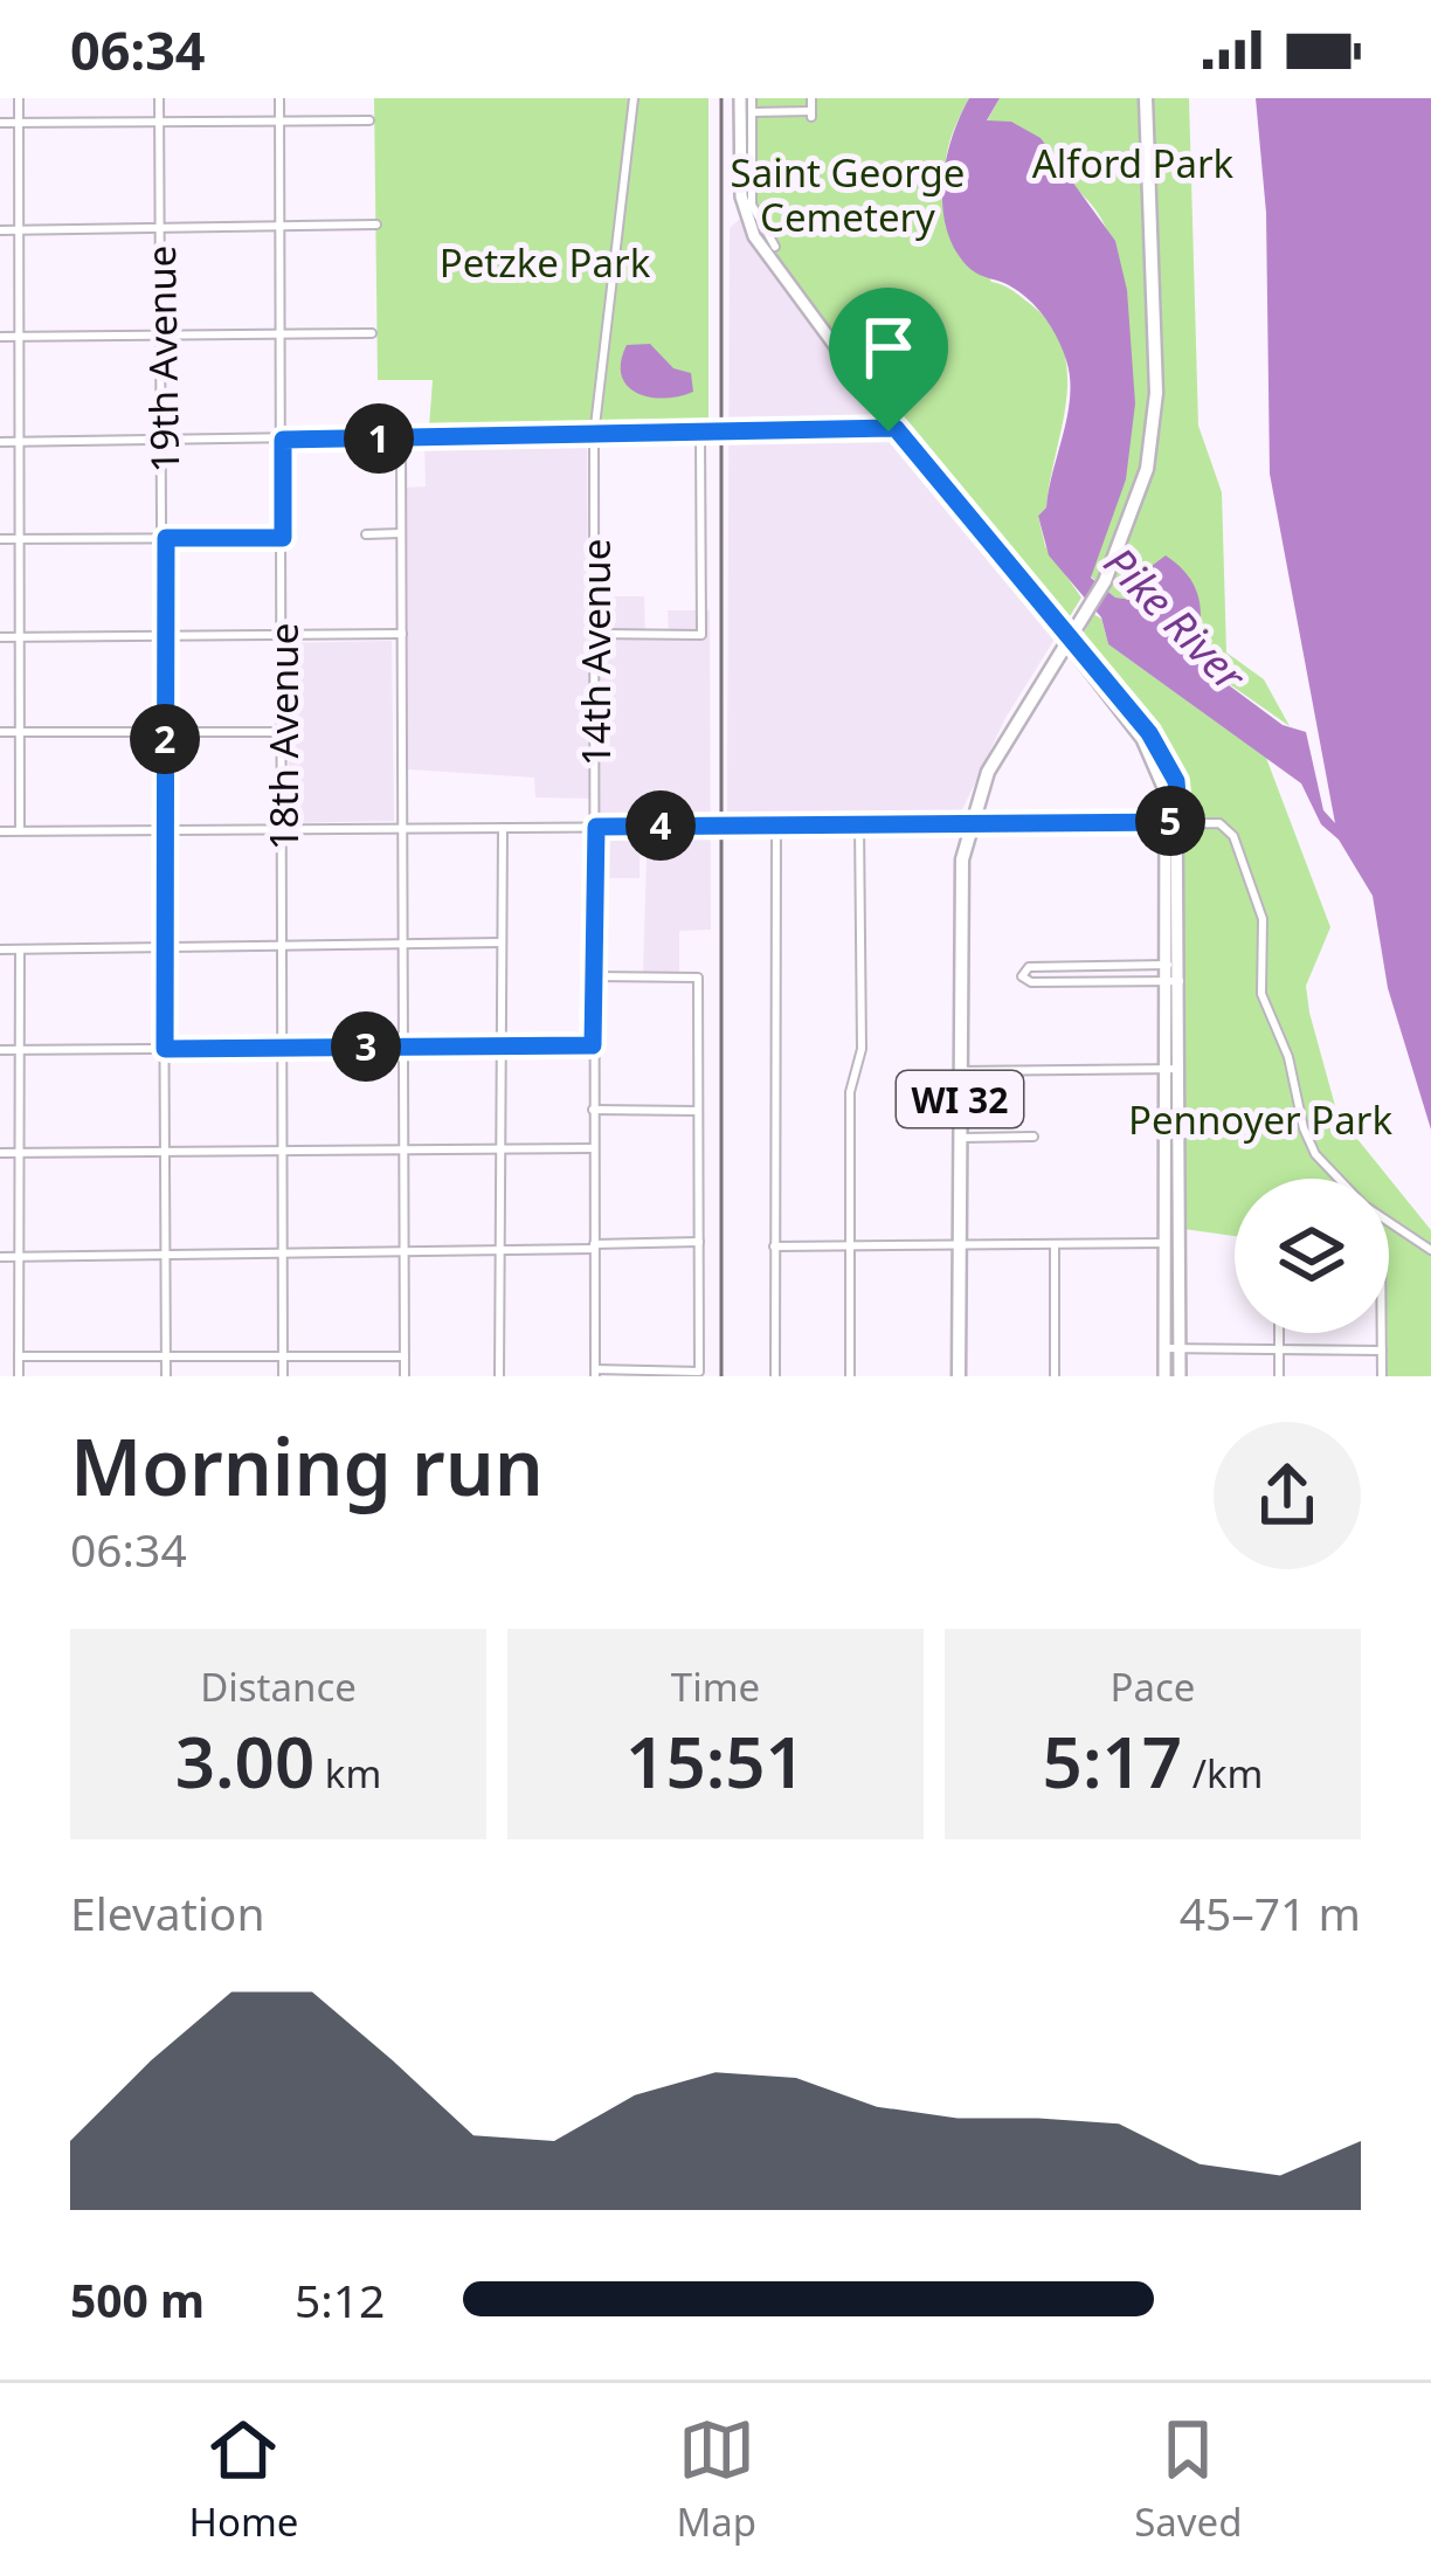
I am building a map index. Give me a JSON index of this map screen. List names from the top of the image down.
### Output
{
  "streets": {
    "main road": ["WI 32"],
    "street": ["19th Avenue", "14th Avenue", "18th Avenue"]
  },
  "water": ["Pike River"],
  "parks": [
    "Alford Park",
    "Saint George Cemetery",
    "Petzke Park",
    "Pennoyer Park"
  ],
  "page": {
    "status": "06:34",
    "pins": [
      "1",
      "2",
      "5",
      "4",
      "3"
    ],
    "heading": ["Morning run", "06:34"],
    "stats": [
      ["Distance", "3.00 km"],
      ["Time", "15:51"],
      ["Pace", "5:17 /km"]
    ],
    "chart": ["Elevation", "45–71 m"],
    "list": [
      {
        "name": "500 m",
        "note": "5:12"
      }
    ],
    "tabs": ["Home", "Map", "Saved"]
  }
}
